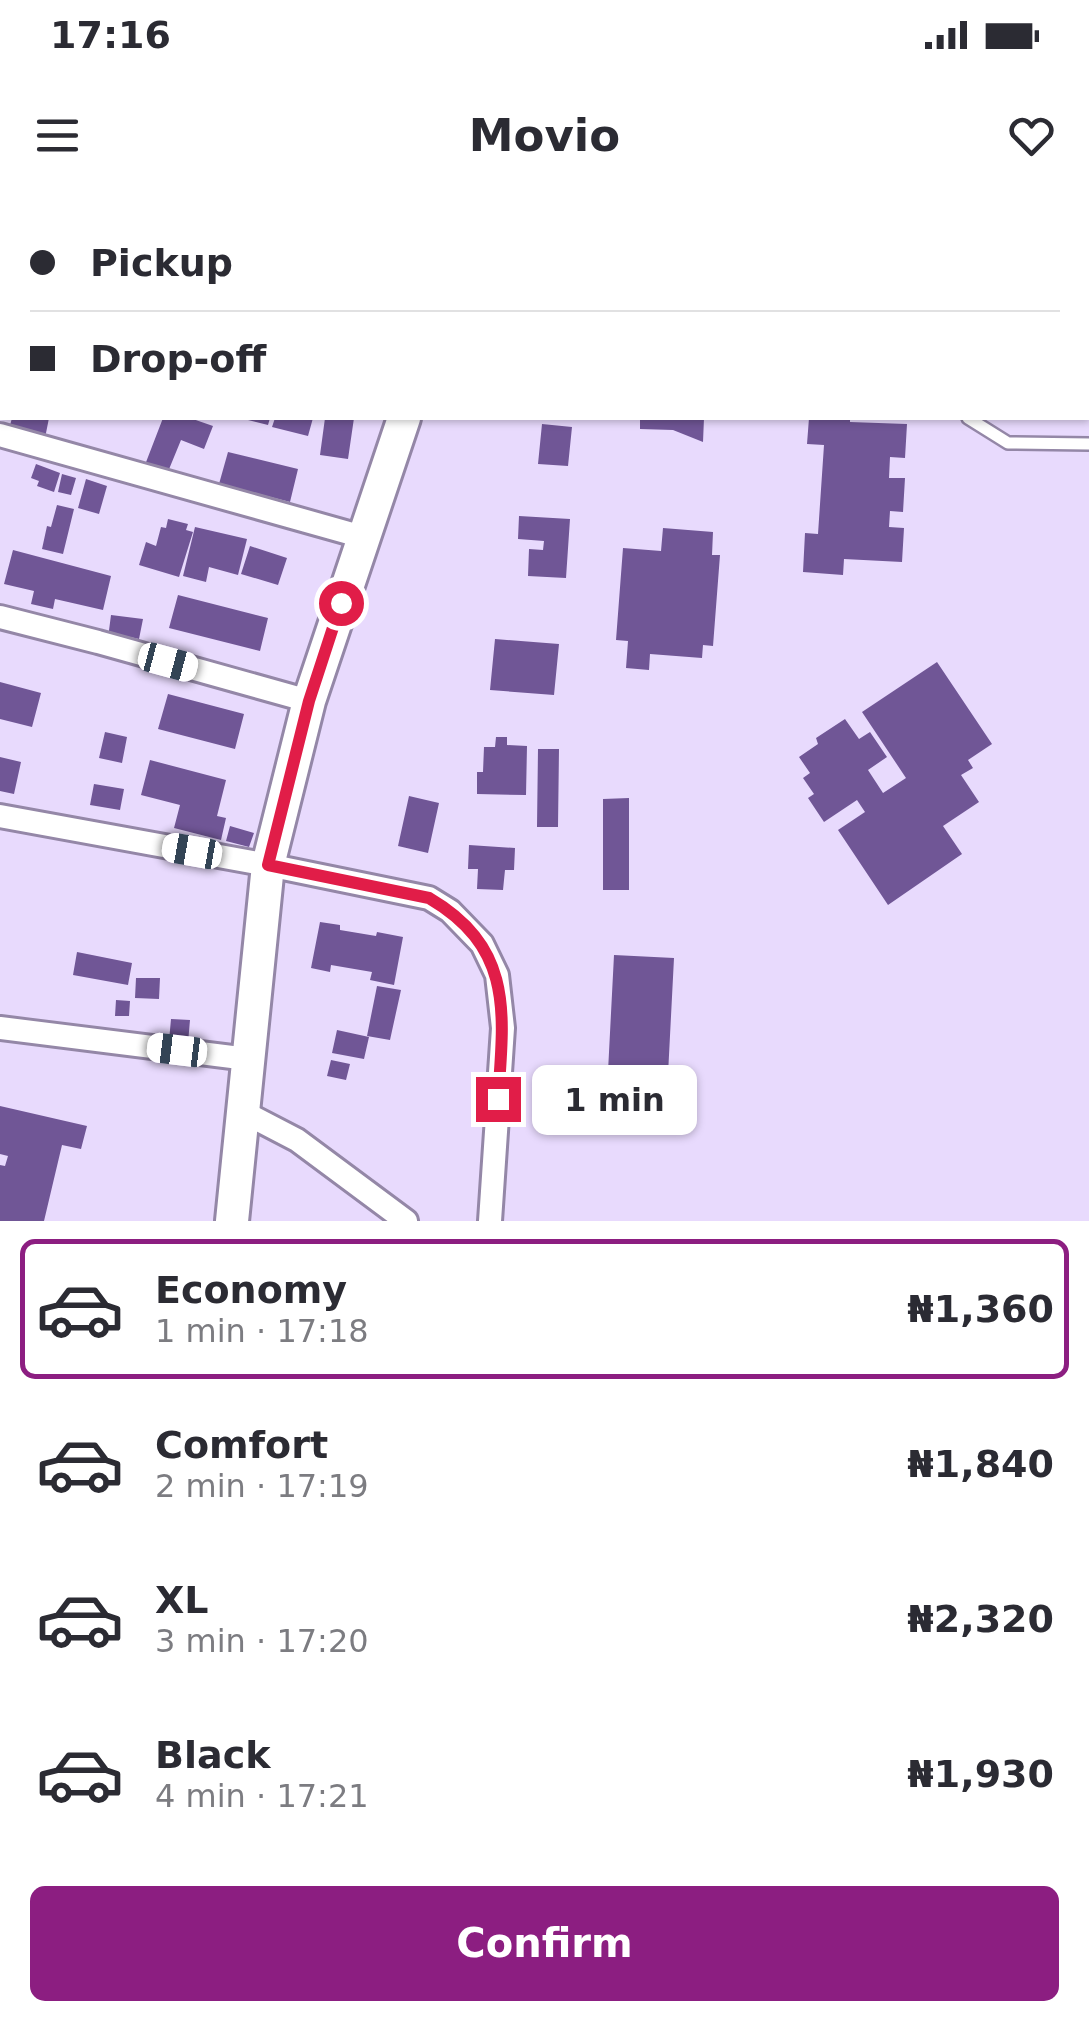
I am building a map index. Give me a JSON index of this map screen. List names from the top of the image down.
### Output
{
  "page": {
    "status": "17:16",
    "header": "Movio",
    "banner": ["Pickup", "Drop-off"],
    "bubble": "1 min",
    "list": [
      {
        "name": "Economy",
        "note": "1 min · 17:18",
        "value": "₦1,360"
      },
      {
        "name": "Comfort",
        "note": "2 min · 17:19",
        "value": "₦1,840"
      },
      {
        "name": "XL",
        "note": "3 min · 17:20",
        "value": "₦2,320"
      },
      {
        "name": "Black",
        "note": "4 min · 17:21",
        "value": "₦1,930"
      }
    ],
    "buttons": "Confirm"
  }
}
